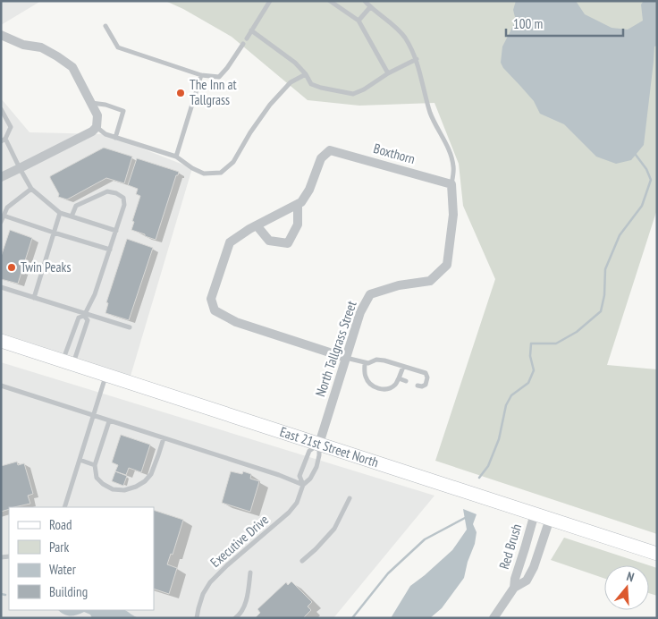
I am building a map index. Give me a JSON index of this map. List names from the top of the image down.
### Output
{
  "streets": {
    "main road": ["East 21st Street North"],
    "street": ["Boxthorn", "North Tallgrass Street", "Red Brush"],
    "lane": ["Executive Drive"]
  },
  "crossings": [
    ["Boxthorn", "North Tallgrass Street"],
    ["North Tallgrass Street", "East 21st Street North"],
    ["North Tallgrass Street", "Executive Drive"],
    ["East 21st Street North", "Executive Drive"],
    ["East 21st Street North", "Red Brush"]
  ],
  "places": ["The Inn at Tallgrass", "Twin Peaks"],
  "legend": [
    "Road",
    "Park",
    "Water",
    "Building"
  ],
  "scale_bar": "100 m",
  "north": "top"
}
